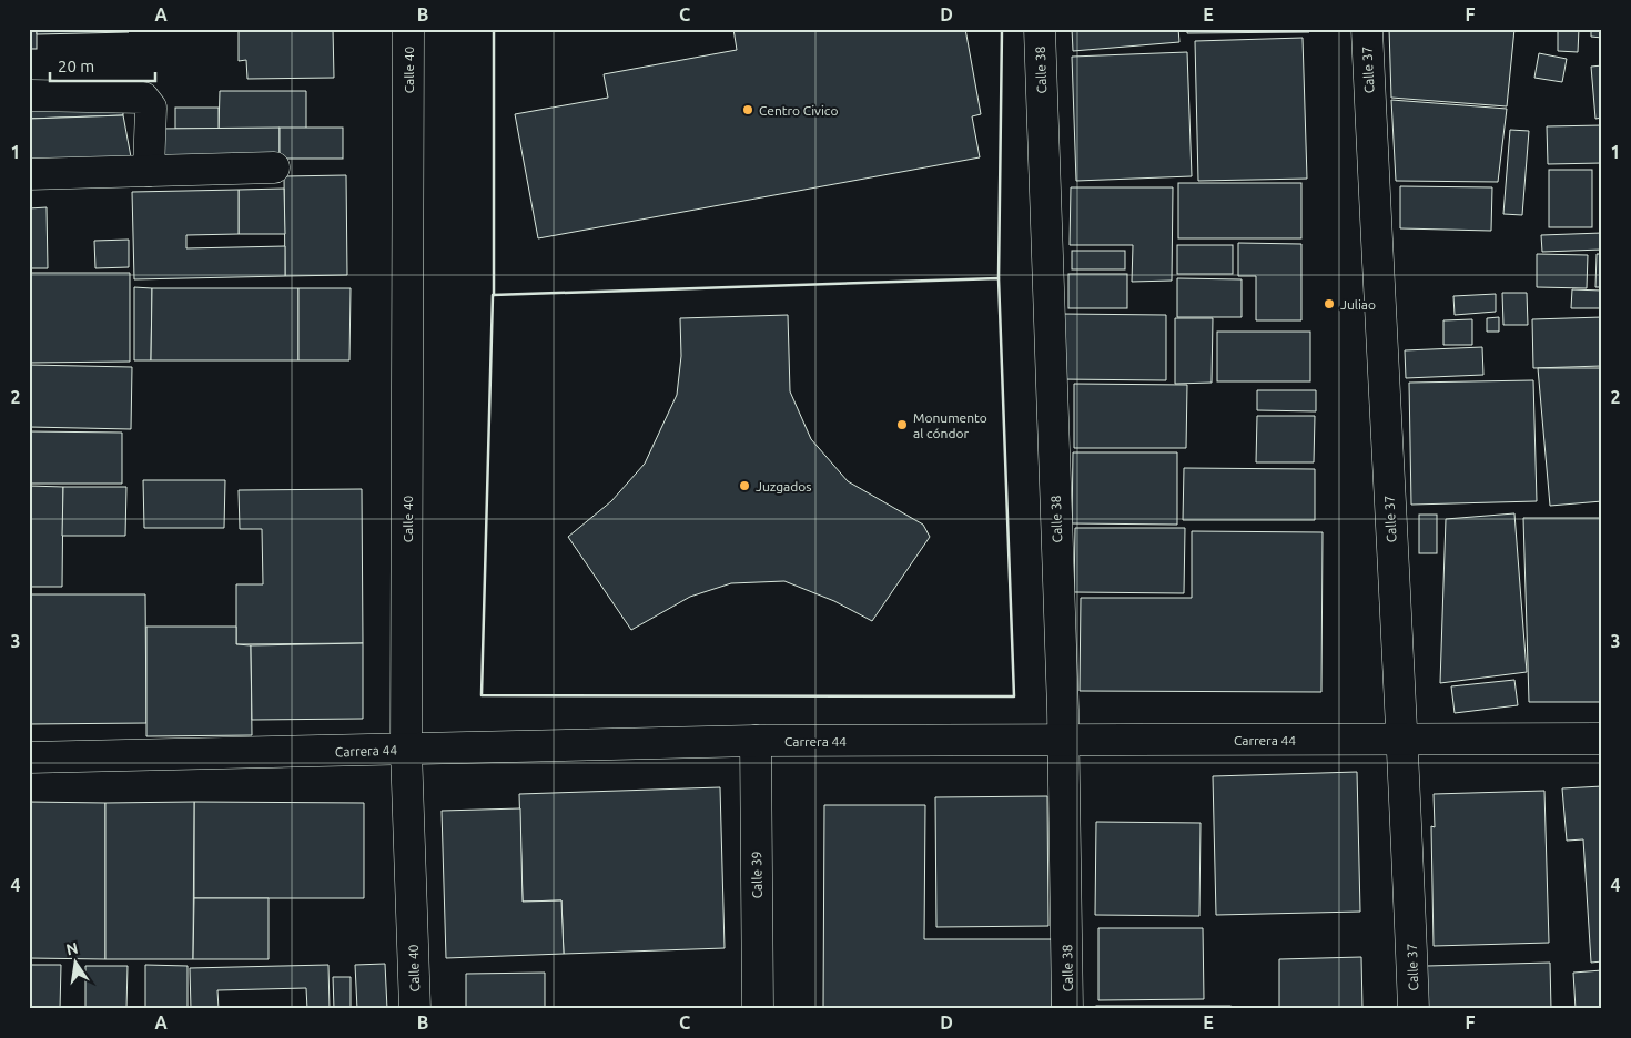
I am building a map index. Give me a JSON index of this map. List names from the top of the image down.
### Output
{
  "streets": {
    "street": [
      "Calle 40",
      "Calle 38",
      "Calle 37",
      "Carrera 44",
      "Calle 39"
    ]
  },
  "crossings": [
    ["Calle 40", "Carrera 44"],
    ["Calle 38", "Carrera 44"],
    ["Calle 37", "Carrera 44"],
    ["Carrera 44", "Calle 39"]
  ],
  "places": [
    "Centro Civico",
    "Juliao",
    "Monumento al cóndor",
    "Juzgados"
  ],
  "scale_bar": "20 m",
  "north": "top",
  "grid": {
    "columns": [
      "A",
      "B",
      "C",
      "D",
      "E",
      "F"
    ],
    "rows": [
      "1",
      "2",
      "3",
      "4"
    ]
  }
}
